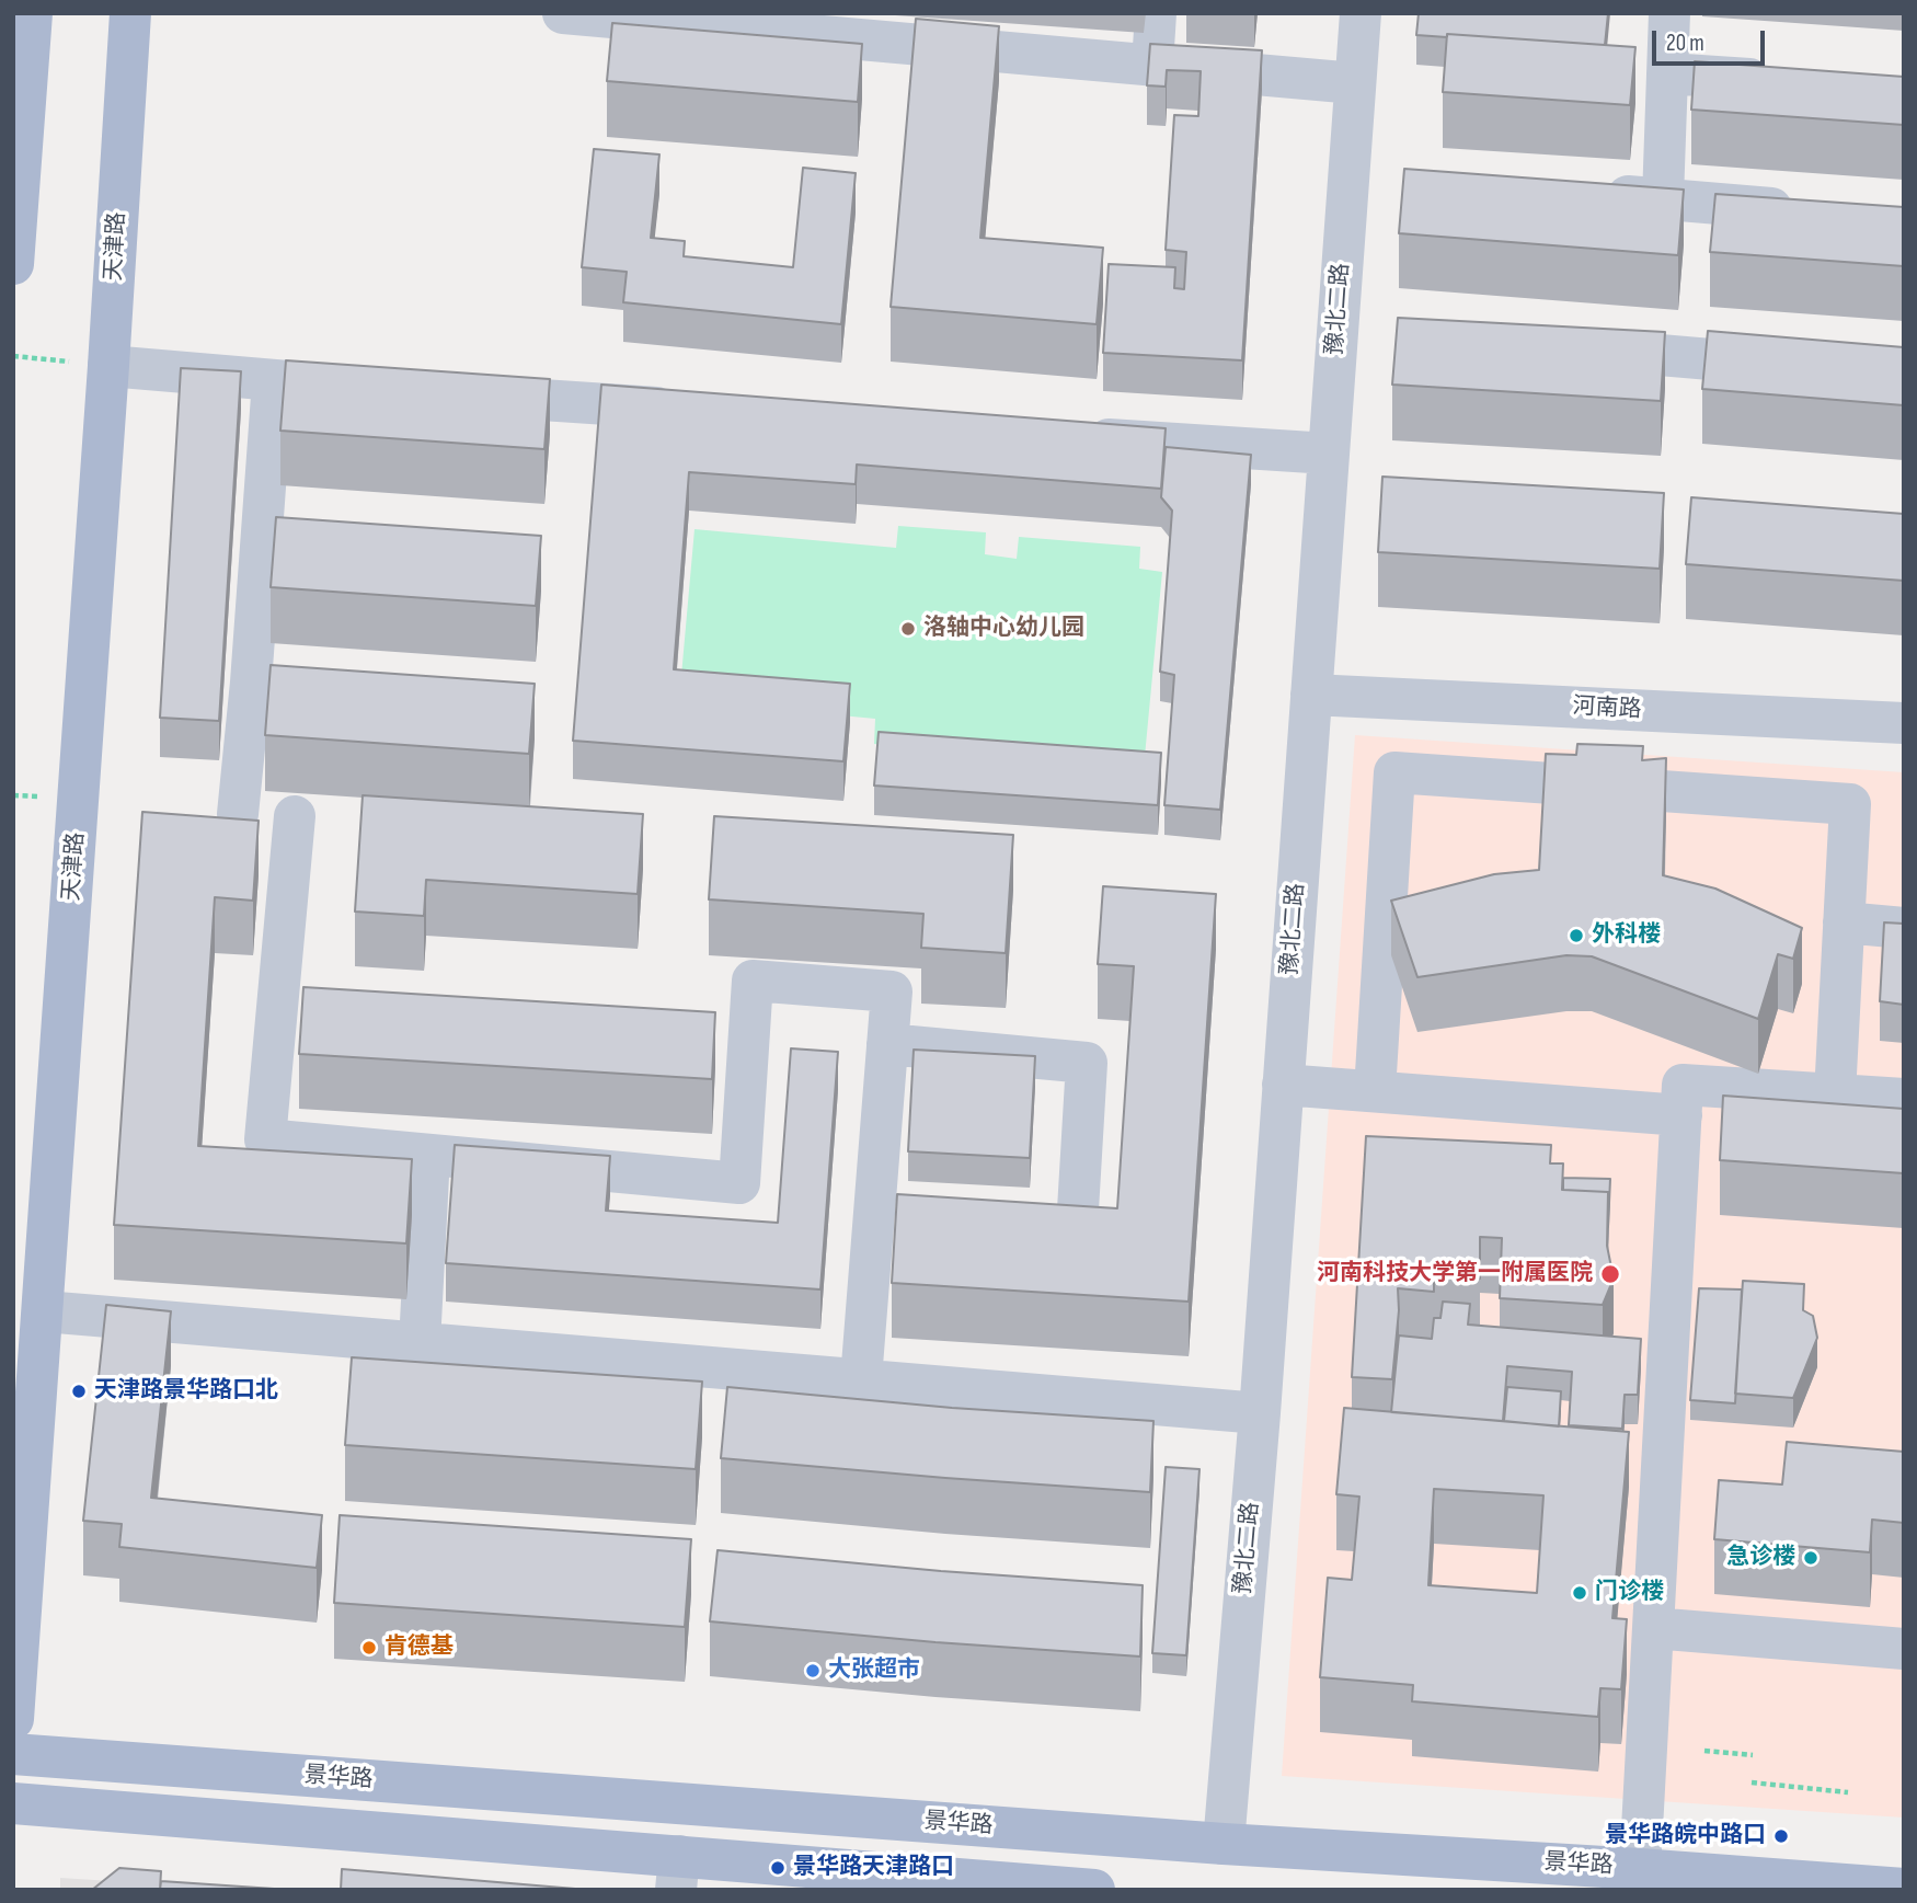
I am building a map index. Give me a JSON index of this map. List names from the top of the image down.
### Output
{
  "streets": {
    "main road": ["天津路", "景华路"],
    "street": ["豫北二路", "河南路"]
  },
  "crossings": [
    ["豫北二路", "河南路"],
    ["豫北二路", "景华路"]
  ],
  "places": [
    "洛轴中心幼儿园",
    "外科楼",
    "河南科技大学第一附属医院",
    "天津路景华路口北",
    "急诊楼",
    "门诊楼",
    "肯德基",
    "大张超市",
    "景华路皖中路口",
    "景华路天津路口"
  ],
  "scale_bar": "20 m"
}
